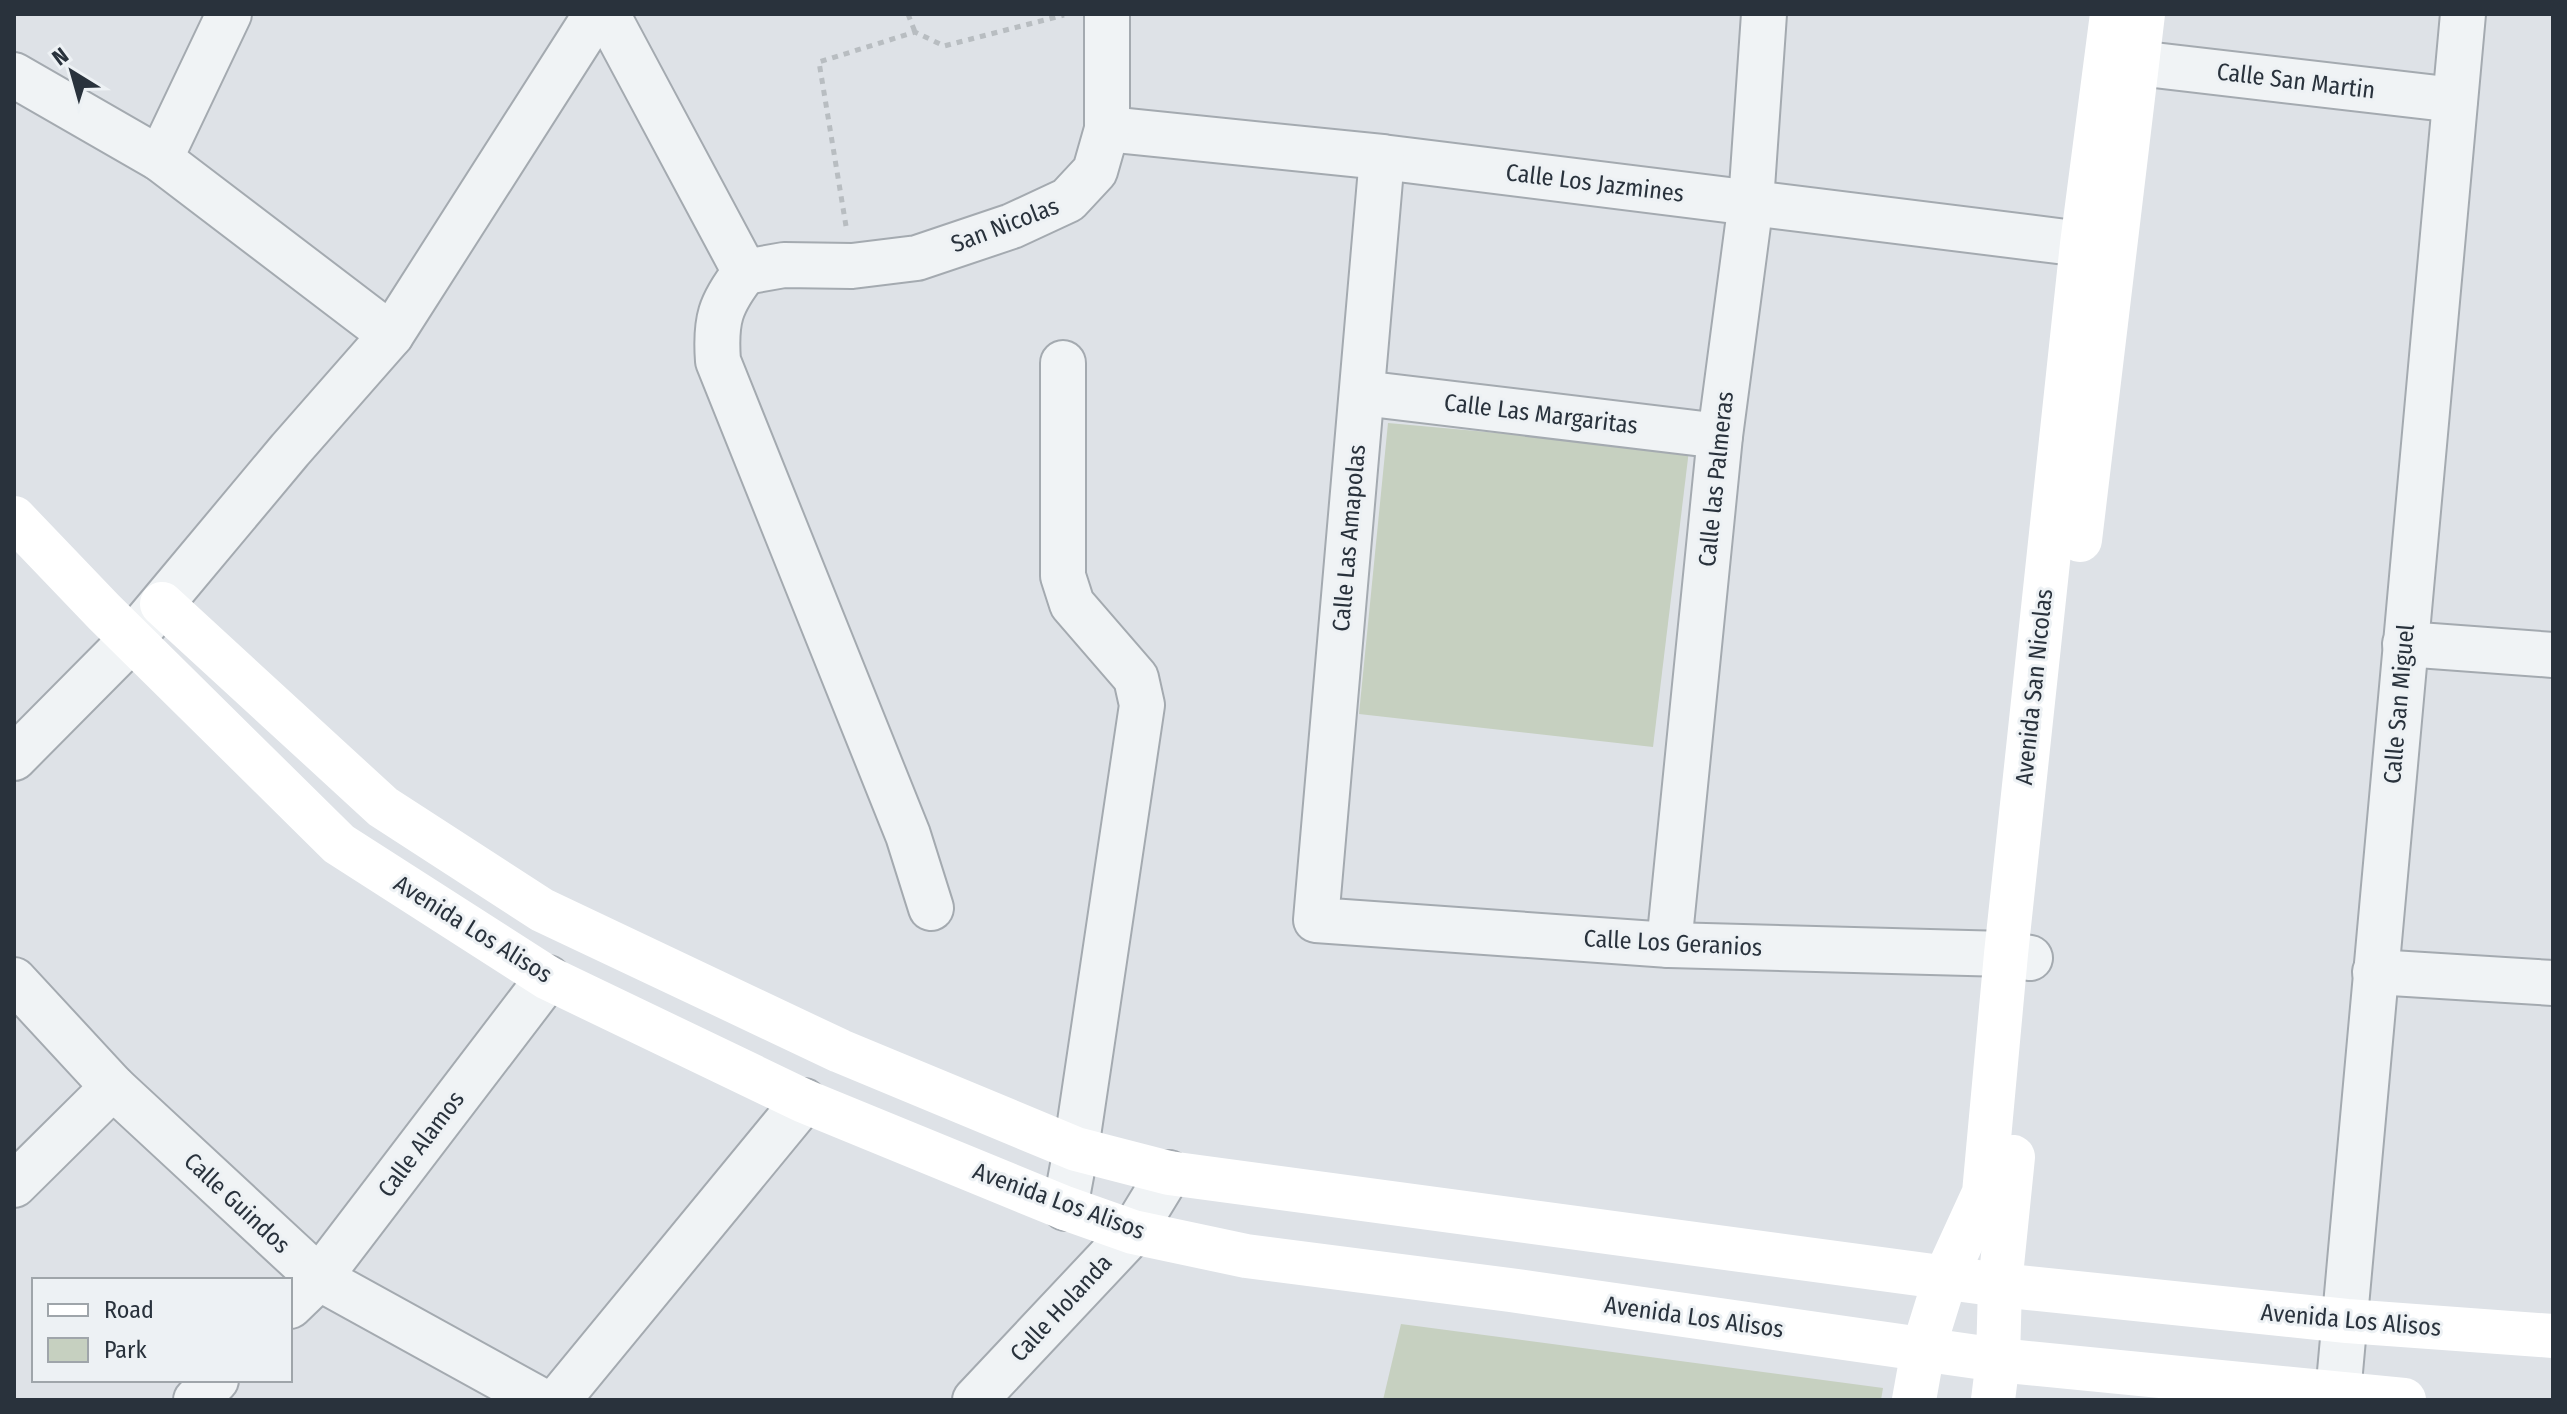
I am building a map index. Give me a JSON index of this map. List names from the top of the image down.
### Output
{
  "streets": {
    "street": [
      "Calle San Martin",
      "Calle Los Jazmines",
      "San Nicolas",
      "Calle Las Margaritas",
      "Calle las Palmeras",
      "Calle Las Amapolas",
      "Avenida San Nicolas",
      "Calle San Miguel",
      "Avenida Los Alisos",
      "Calle Los Geranios",
      "Calle Alamos",
      "Calle Guindos",
      "Calle Holanda"
    ]
  },
  "crossings": [
    ["Calle San Martin", "Avenida San Nicolas"],
    ["Calle San Martin", "Calle San Miguel"],
    ["Calle Los Jazmines", "San Nicolas"],
    ["Calle Los Jazmines", "Calle las Palmeras"],
    ["Calle Los Jazmines", "Calle Las Amapolas"],
    ["Calle Los Jazmines", "Avenida San Nicolas"],
    ["Calle Las Margaritas", "Calle las Palmeras"],
    ["Calle Las Margaritas", "Calle Las Amapolas"],
    ["Calle las Palmeras", "Calle Los Geranios"],
    ["Calle Las Amapolas", "Calle Los Geranios"],
    ["Avenida San Nicolas", "Avenida Los Alisos"],
    ["Avenida San Nicolas", "Calle Los Geranios"],
    ["Calle San Miguel", "Avenida Los Alisos"],
    ["Avenida Los Alisos", "Calle Alamos"],
    ["Avenida Los Alisos", "Calle Holanda"],
    ["Calle Alamos", "Calle Guindos"]
  ],
  "legend": ["Road", "Park"],
  "north": "top left"
}
